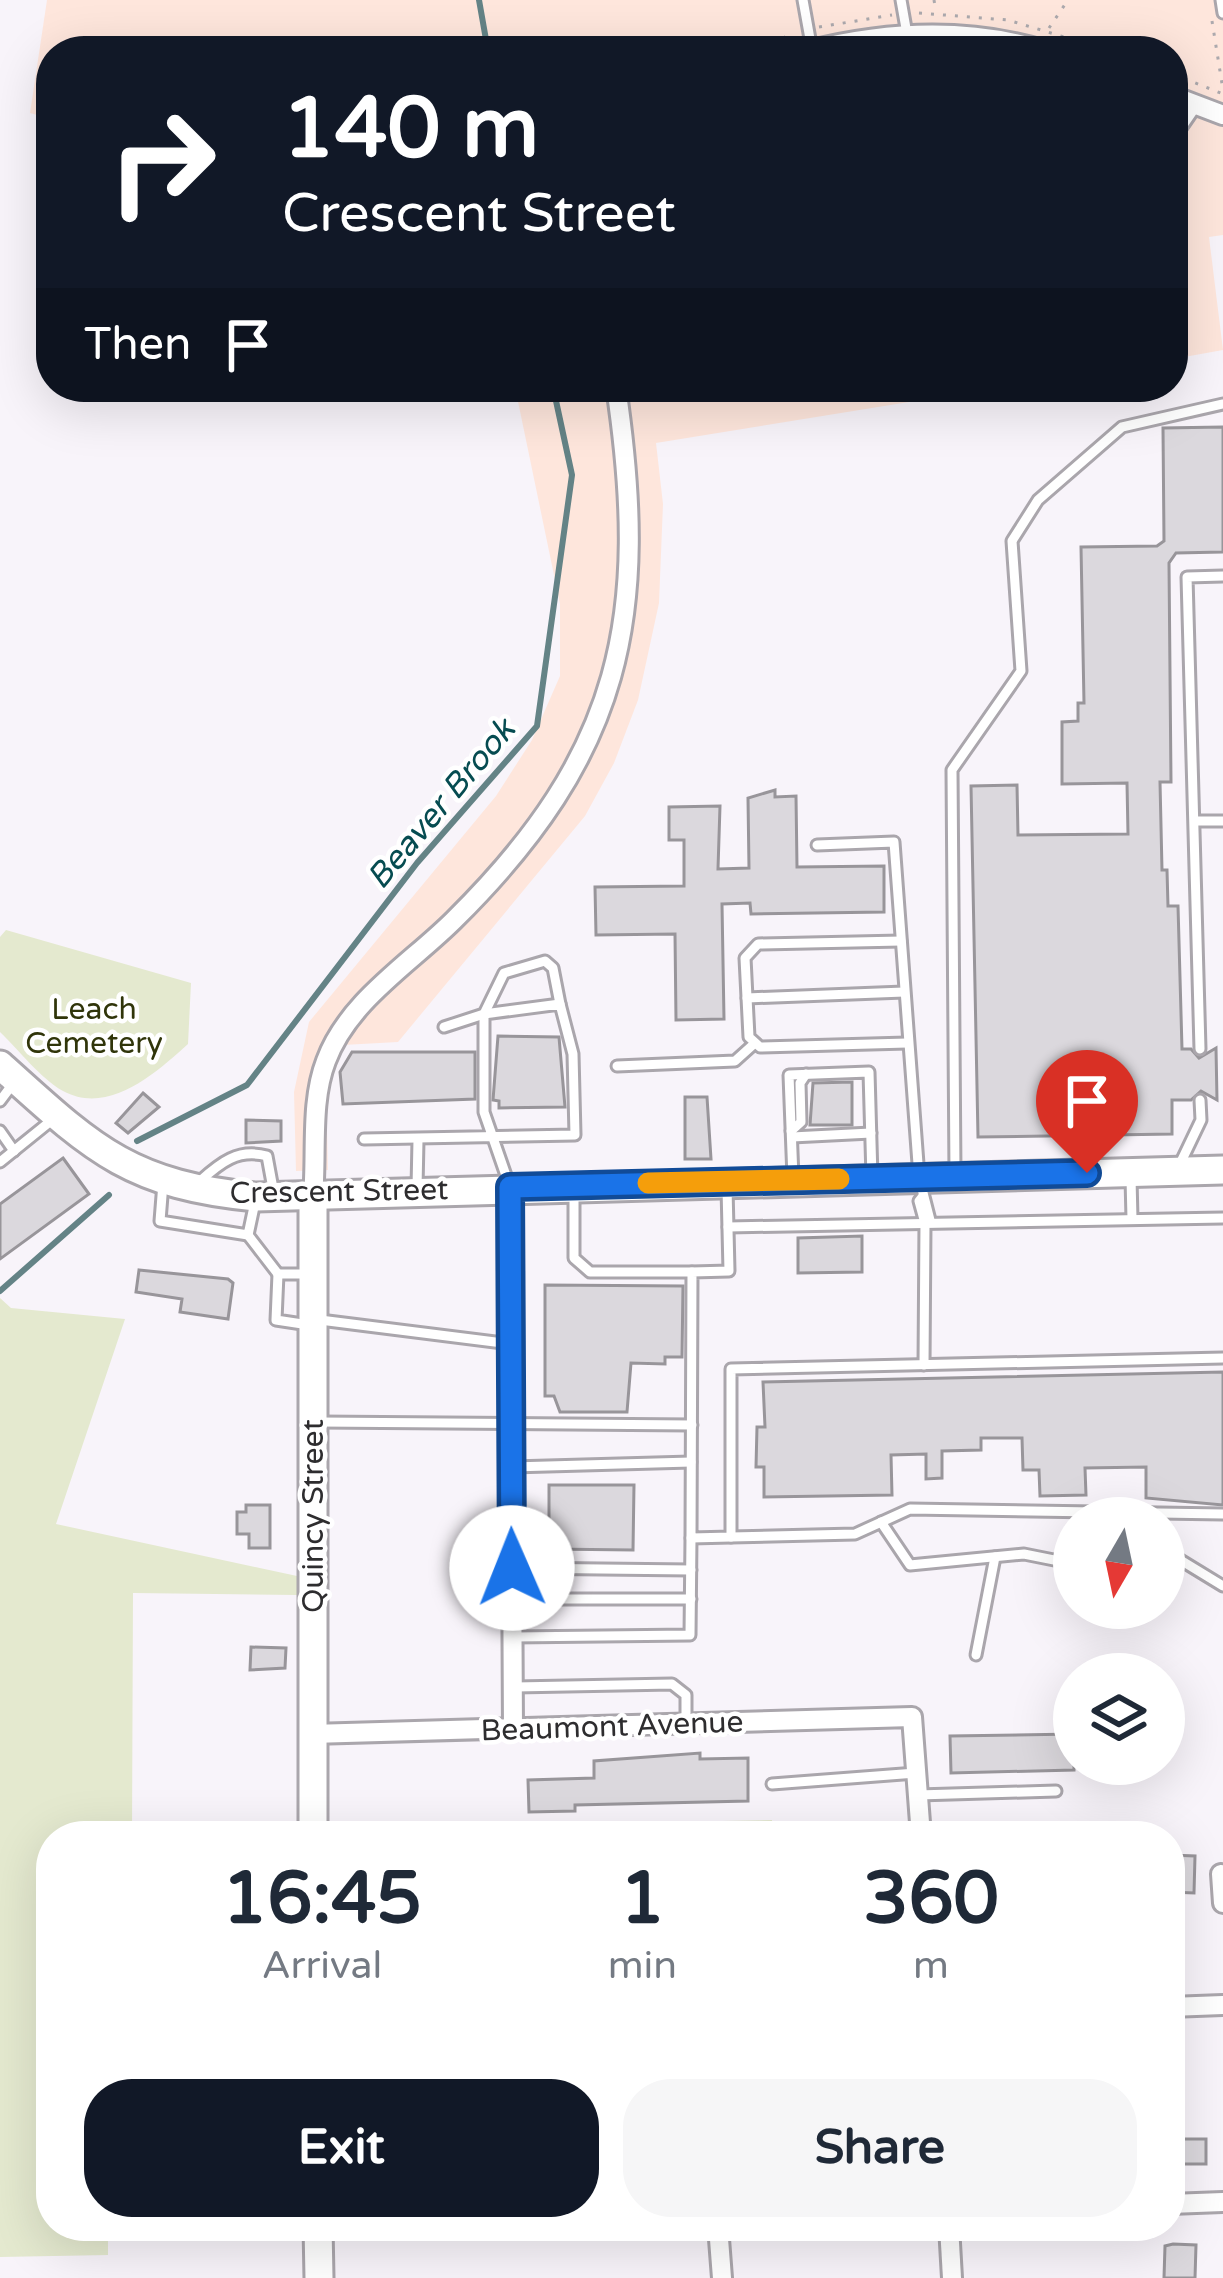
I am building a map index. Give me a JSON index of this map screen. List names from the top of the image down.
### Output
{
  "streets": {
    "main road": ["Crescent Street", "Quincy Street"],
    "street": ["Beaumont Avenue"]
  },
  "crossings": [
    ["Crescent Street", "Quincy Street"],
    ["Quincy Street", "Beaumont Avenue"]
  ],
  "water": ["Beaver Brook"],
  "parks": ["Leach Cemetery"],
  "north": "bottom",
  "page": {
    "turn": ["140 m", "Crescent Street"],
    "then": "Then",
    "eta": [
      "16:45",
      "Arrival",
      "1",
      "min",
      "360",
      "m"
    ],
    "buttons": ["Exit", "Share"]
  }
}
